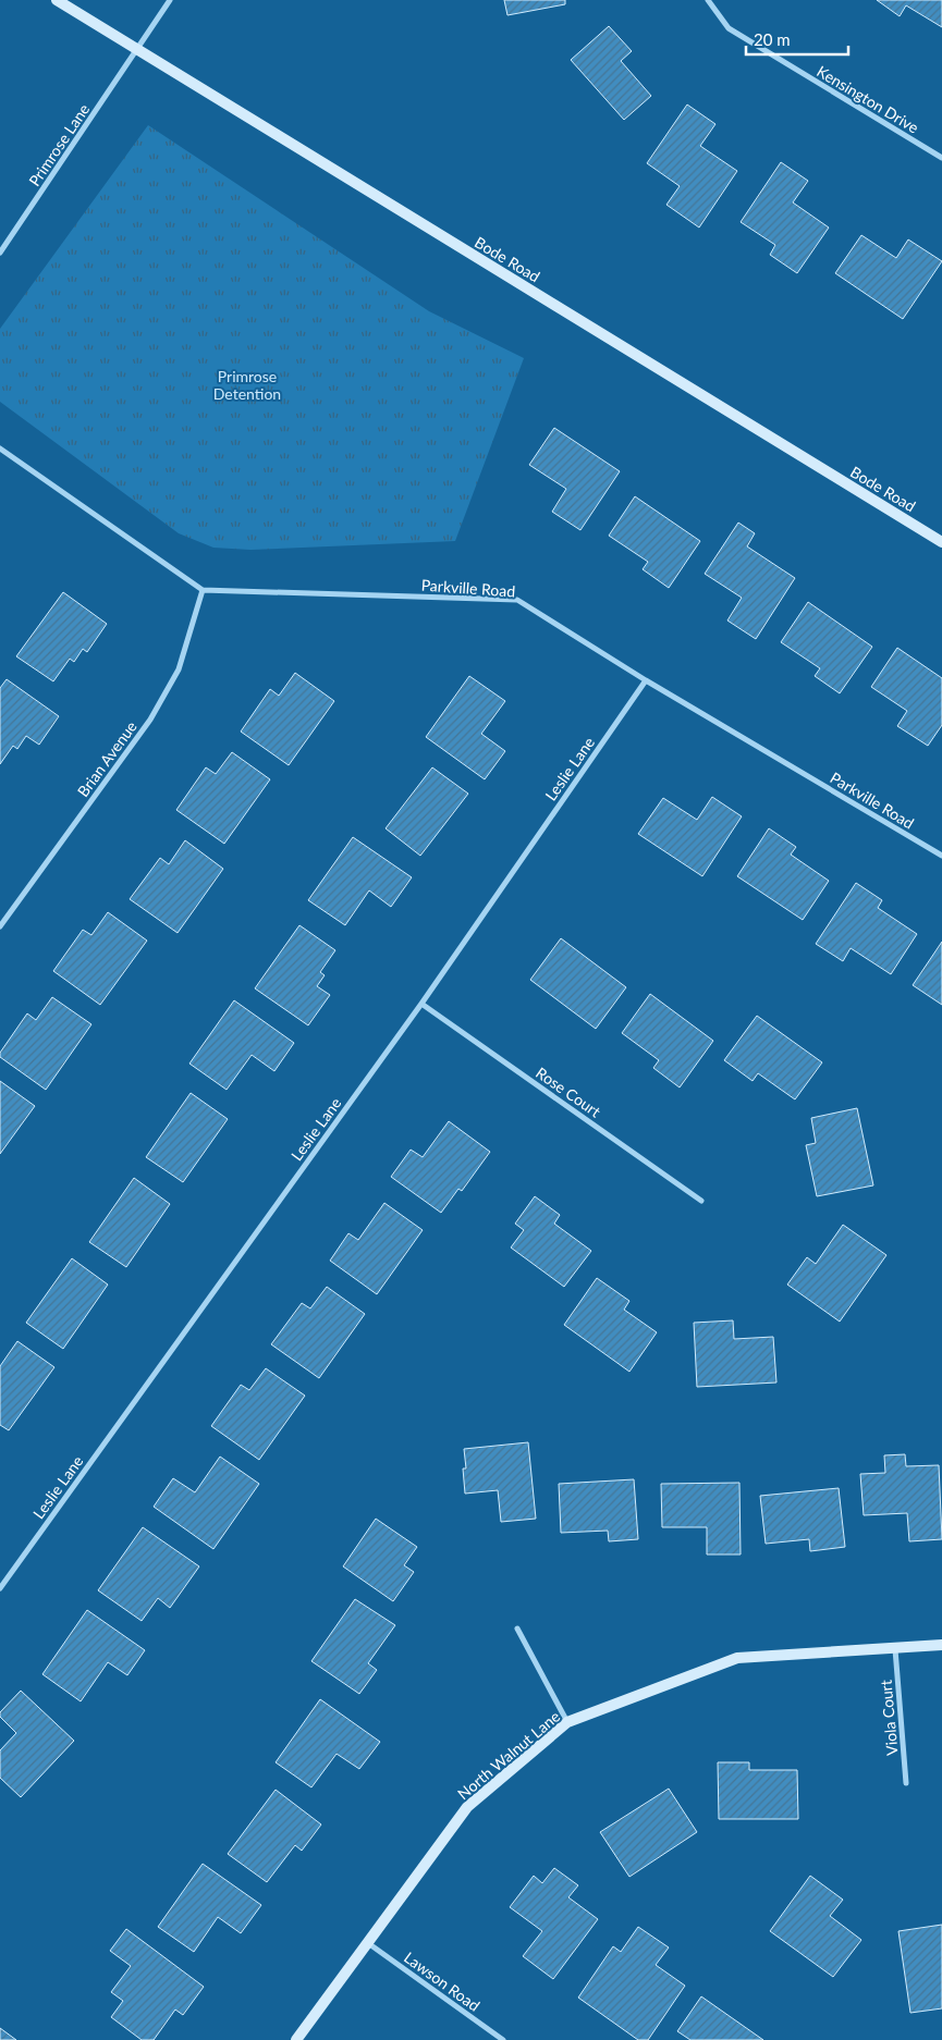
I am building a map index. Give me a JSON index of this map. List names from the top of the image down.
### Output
{
  "streets": {
    "street": [
      "Kensington Drive",
      "Primrose Lane",
      "Bode Road",
      "Parkville Road",
      "Brian Avenue",
      "Leslie Lane",
      "Rose Court",
      "Viola Court",
      "North Walnut Lane",
      "Lawson Road"
    ]
  },
  "crossings": [
    ["Primrose Lane", "Bode Road"],
    ["Parkville Road", "Brian Avenue"],
    ["Parkville Road", "Leslie Lane"],
    ["Leslie Lane", "Rose Court"],
    ["Viola Court", "North Walnut Lane"],
    ["North Walnut Lane", "Lawson Road"]
  ],
  "parks": ["Primrose Detention"],
  "scale_bar": "20 m"
}
